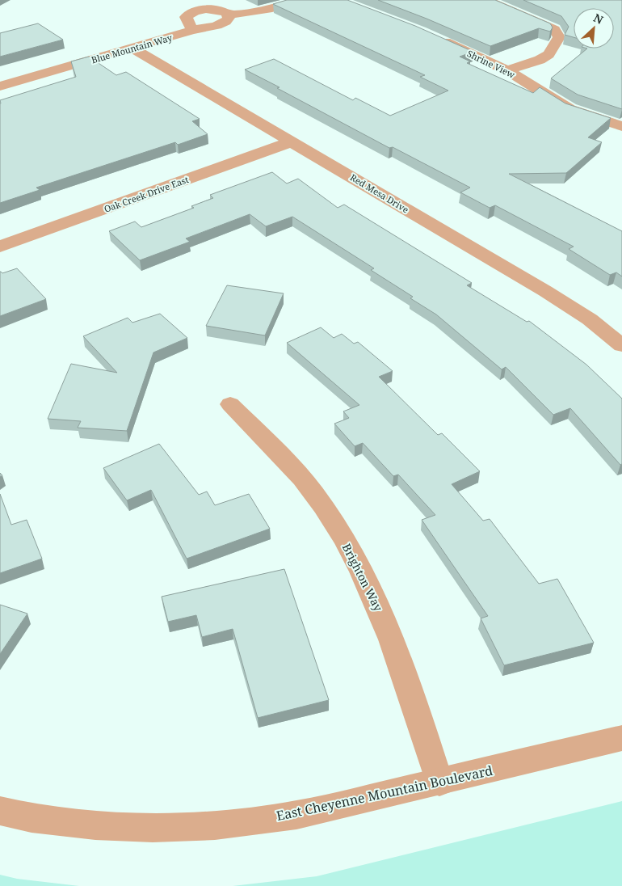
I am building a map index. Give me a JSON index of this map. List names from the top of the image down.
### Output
{
  "streets": {
    "street": [
      "Blue Mountain Way",
      "Shrine View",
      "Red Mesa Drive",
      "Oak Creek Drive East",
      "Brighton Way",
      "East Cheyenne Mountain Boulevard"
    ]
  },
  "crossings": [
    ["Blue Mountain Way", "Red Mesa Drive"],
    ["Red Mesa Drive", "Oak Creek Drive East"],
    ["Brighton Way", "East Cheyenne Mountain Boulevard"]
  ],
  "north": "top right"
}
